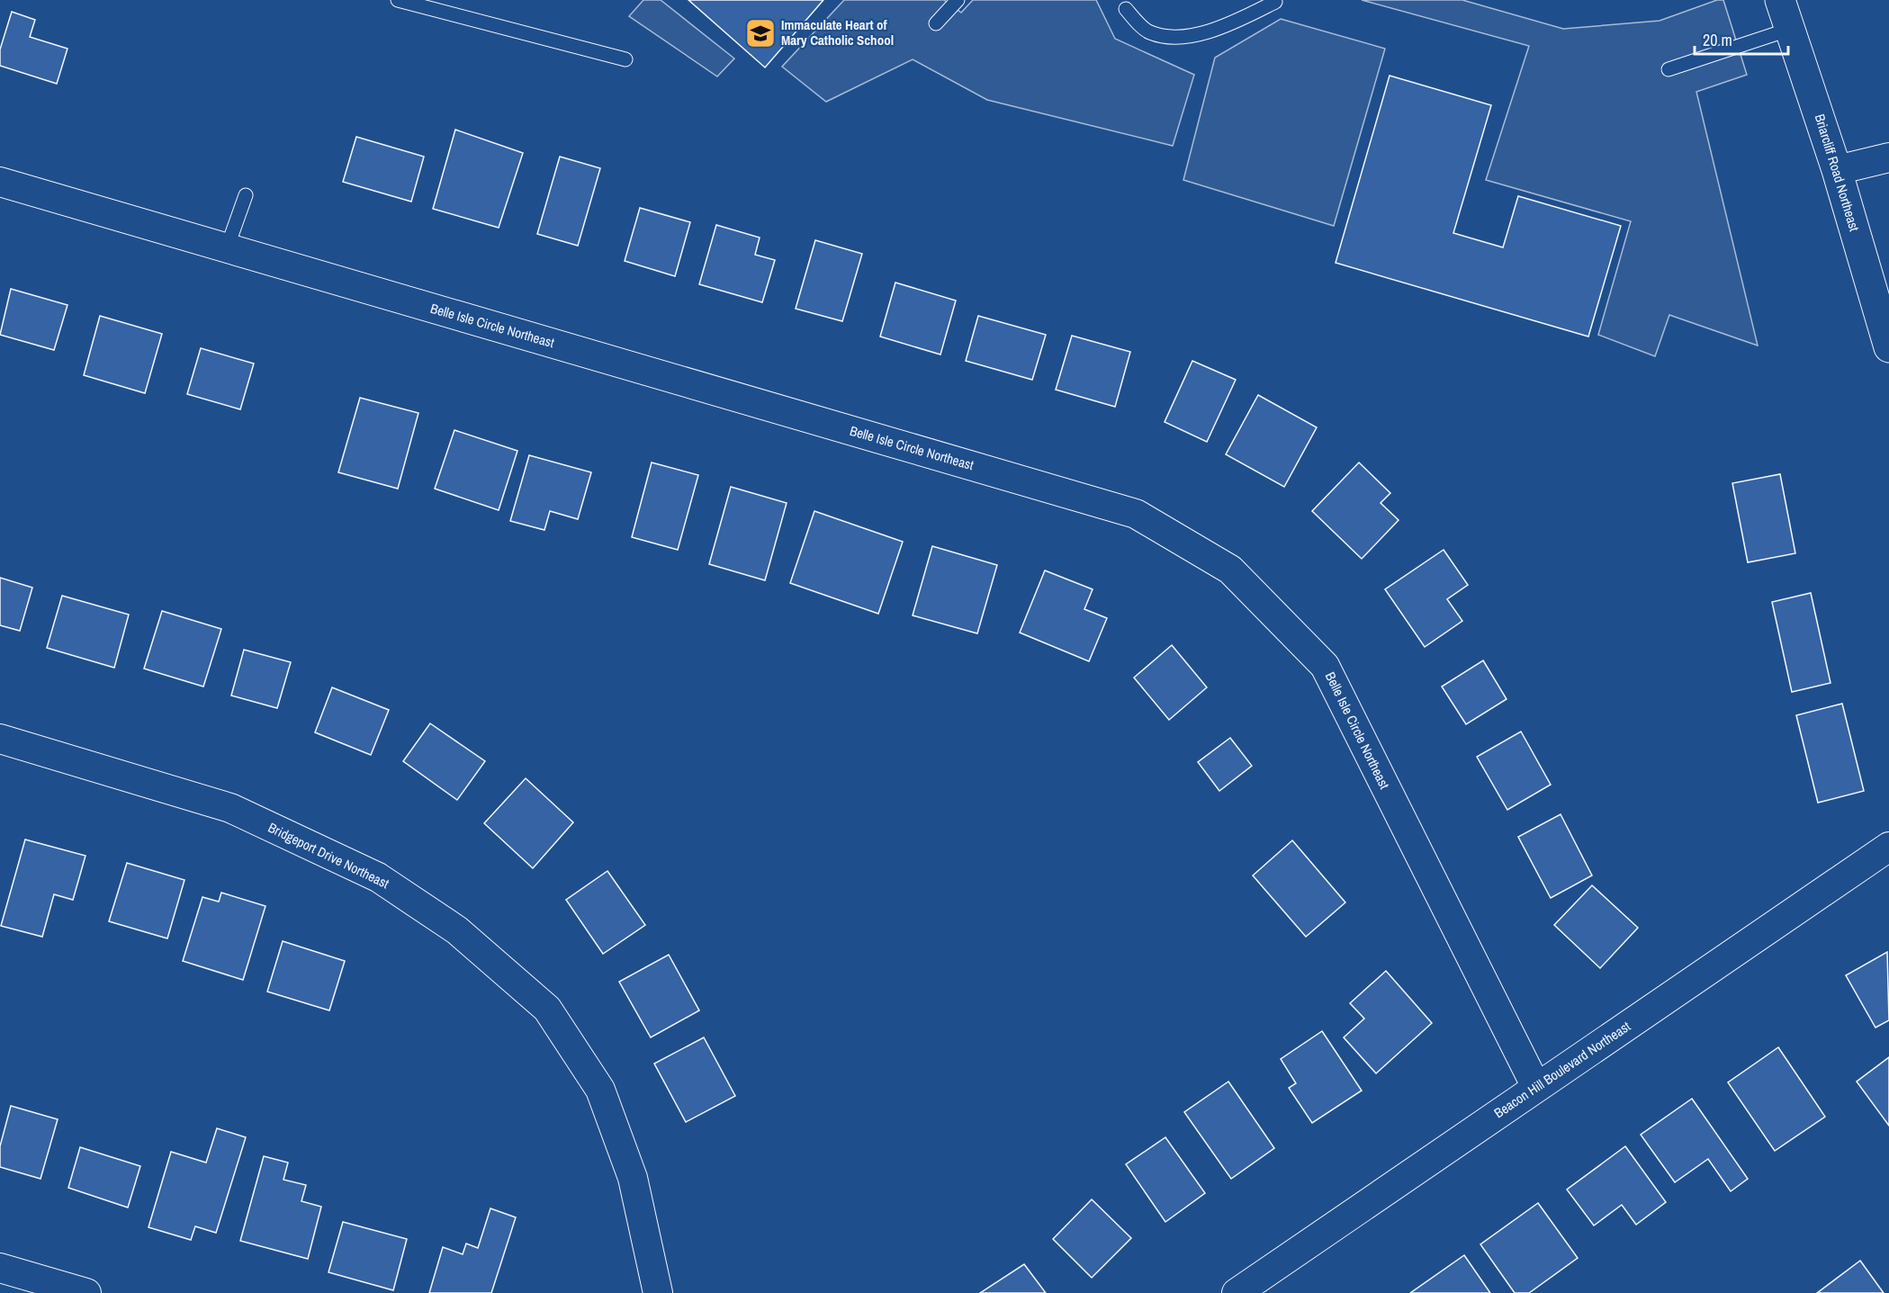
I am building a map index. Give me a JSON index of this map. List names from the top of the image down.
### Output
{
  "streets": {
    "main road": ["Briarcliff Road Northeast"],
    "street": ["Belle Isle Circle Northeast", "Bridgeport Drive Northeast", "Beacon Hill Boulevard Northeast"]
  },
  "crossings": [
    ["Belle Isle Circle Northeast", "Beacon Hill Boulevard Northeast"]
  ],
  "places": {
    "school or university": ["Immaculate Heart of Mary Catholic School"]
  },
  "scale_bar": "20 m"
}
